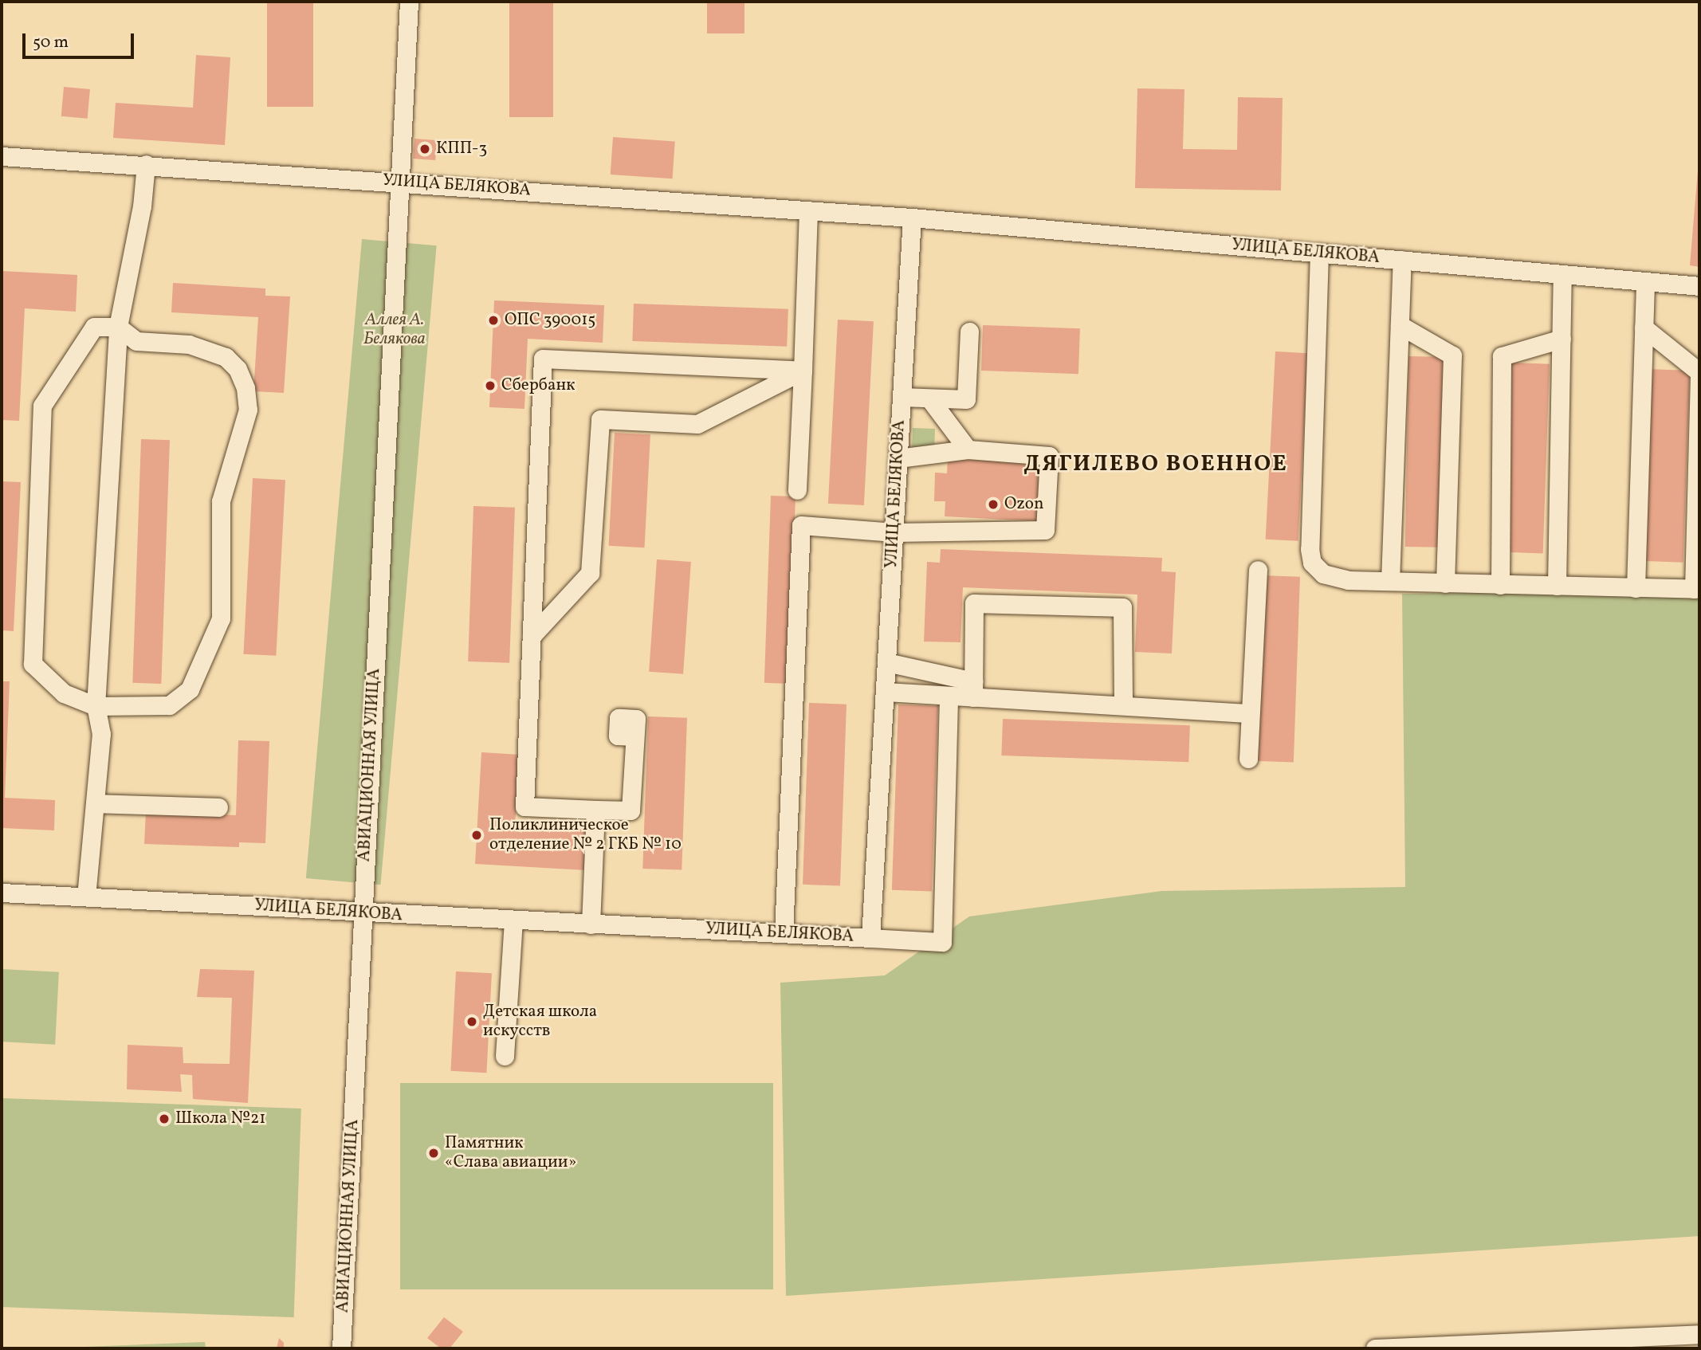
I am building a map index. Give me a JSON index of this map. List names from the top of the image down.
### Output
{
  "streets": {
    "street": ["УЛИЦА БЕЛЯКОВА", "АВИАЦИОННАЯ УЛИЦА"]
  },
  "crossings": [
    ["УЛИЦА БЕЛЯКОВА", "АВИАЦИОННАЯ УЛИЦА"]
  ],
  "districts": ["ДЯГИЛЕВО ВОЕННОЕ"],
  "parks": ["Аллея А. Белякова"],
  "places": [
    "КПП-3",
    "ОПС 390015",
    "Сбербанк",
    "Ozon",
    "Поликлиническое отделение № 2 ГКБ № 10",
    "Детская школа искусств",
    "Школа №21",
    "Памятник «Слава авиации»"
  ],
  "scale_bar": "50 m"
}
